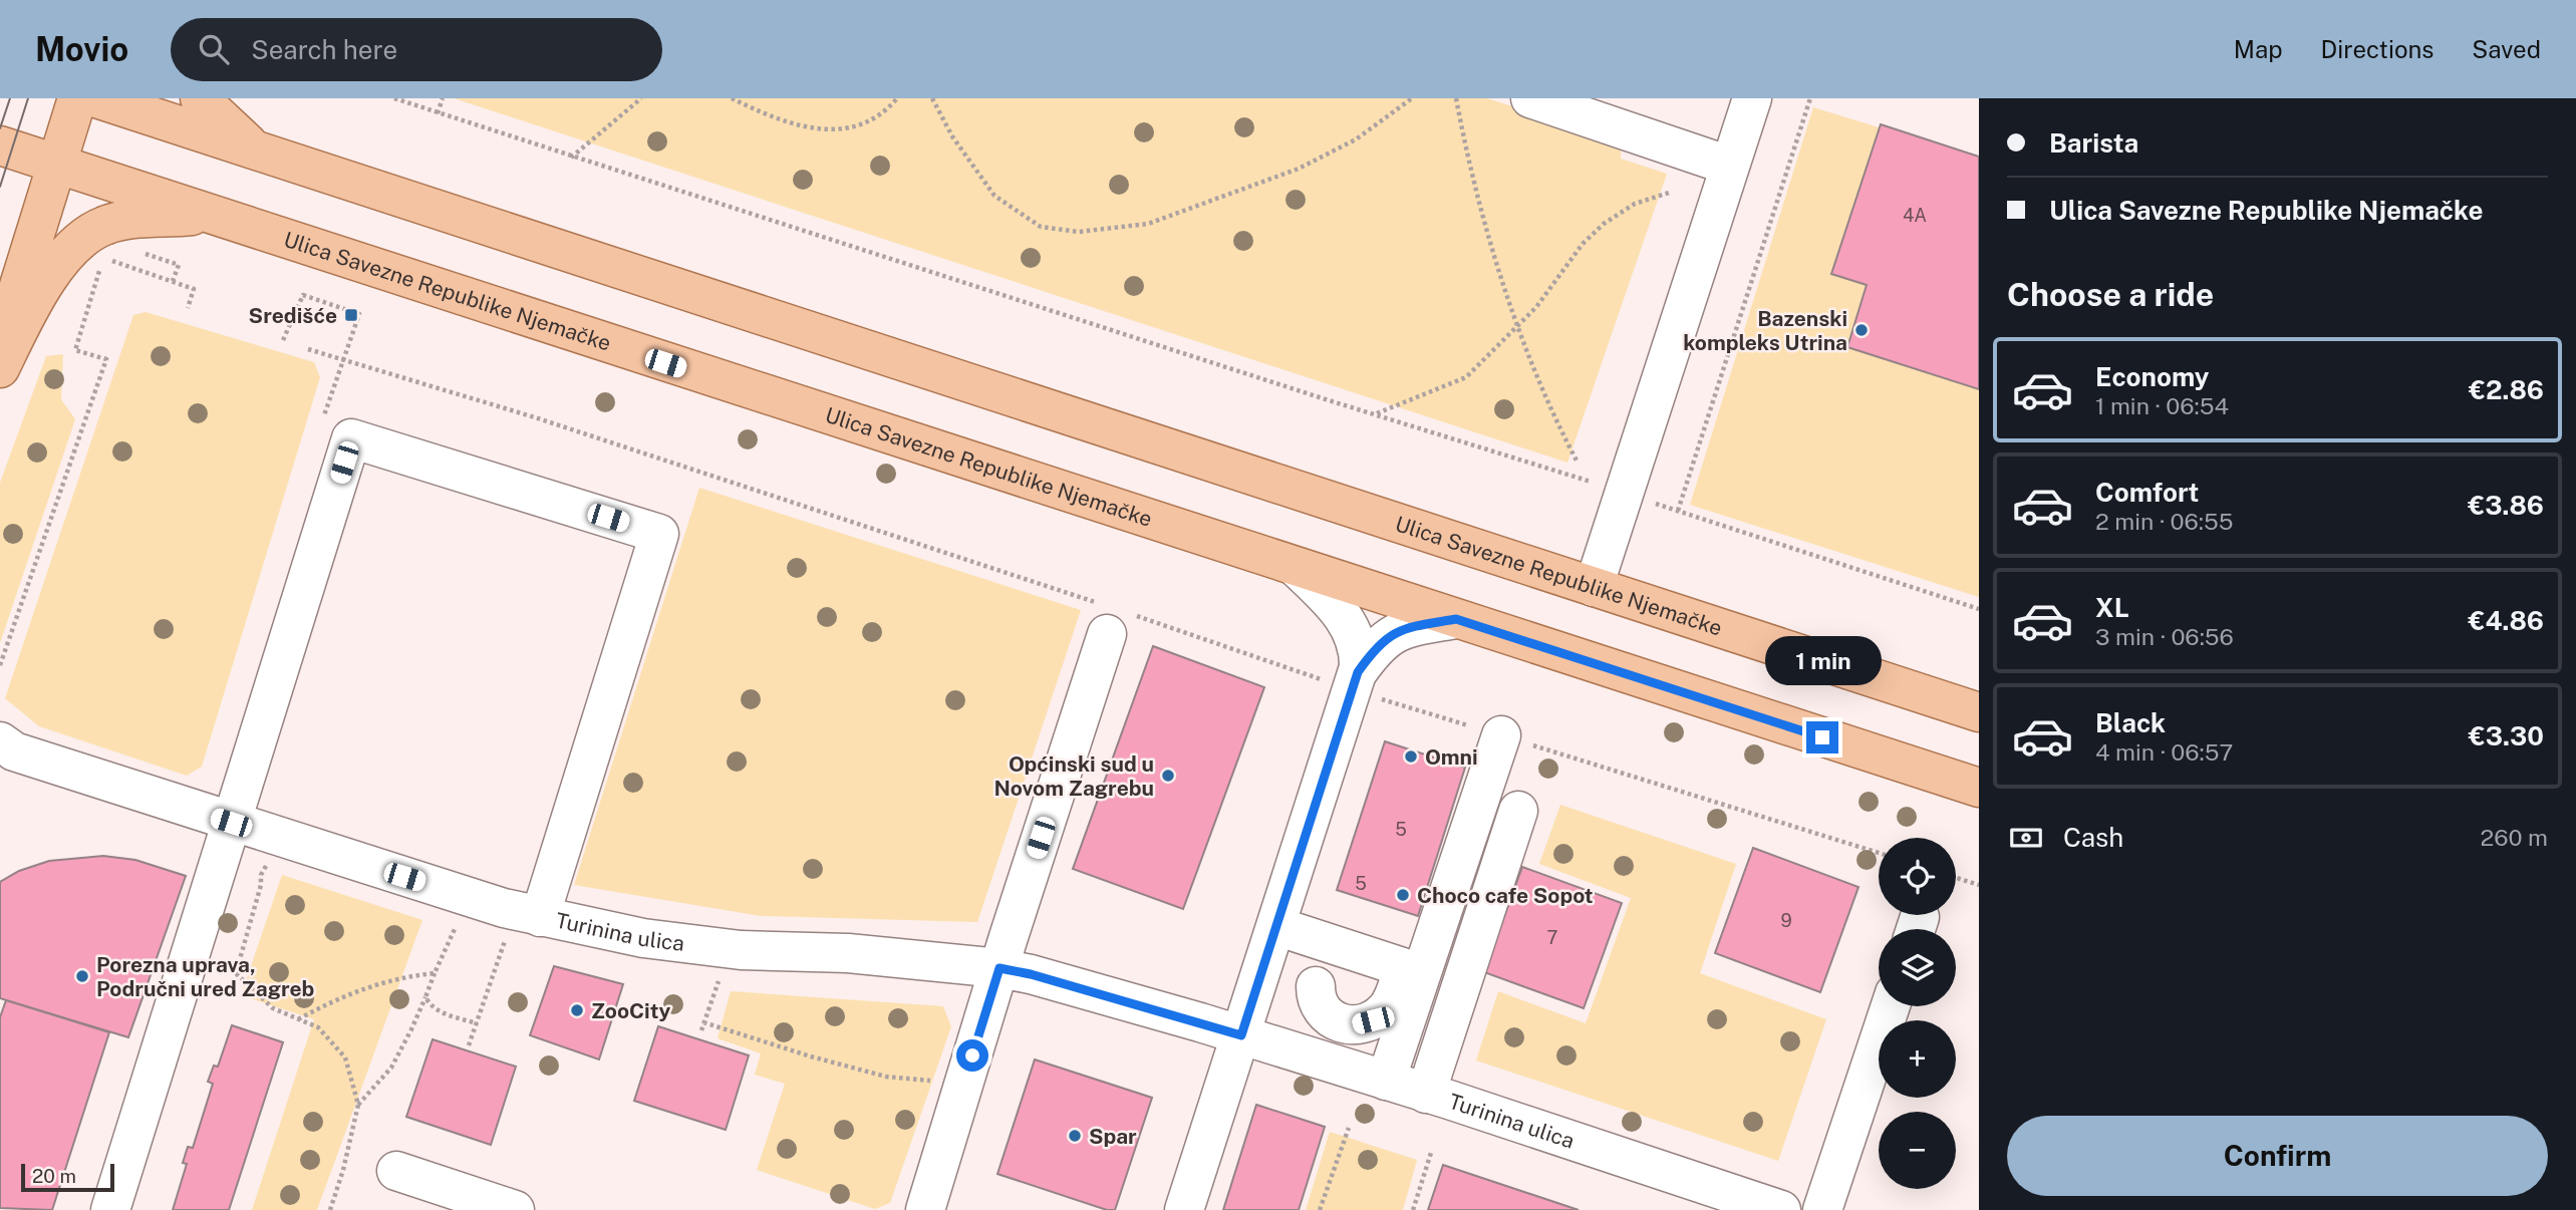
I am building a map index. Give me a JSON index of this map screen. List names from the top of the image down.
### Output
{
  "streets": {
    "main road": ["Ulica Savezne Republike Njemačke"],
    "street": ["Turinina ulica"]
  },
  "places": {
    "transit": ["Središće"],
    "other": [
      "Bazenski kompleks Utrina",
      "Omni",
      "Općinski sud u Novom Zagrebu",
      "Choco cafe Sopot",
      "Porezna uprava, Područni ured Zagreb",
      "ZooCity",
      "Spar"
    ]
  },
  "house_numbers": [
    "4A",
    "5",
    "5",
    "9",
    "7"
  ],
  "scale_bar": "20 m",
  "page": {
    "header": "Movio",
    "search": "Search here",
    "nav": ["Map", "Directions", "Saved"],
    "banner": ["Barista", "Ulica Savezne Republike Njemačke"],
    "heading": "Choose a ride",
    "list": [
      {
        "name": "Economy",
        "note": "1 min · 06:54",
        "value": "€2.86"
      },
      {
        "name": "Comfort",
        "note": "2 min · 06:55",
        "value": "€3.86"
      },
      {
        "name": "XL",
        "note": "3 min · 06:56",
        "value": "€4.86"
      },
      {
        "name": "Black",
        "note": "4 min · 06:57",
        "value": "€3.30"
      }
    ],
    "bubble": "1 min",
    "pay": ["Cash", "260 m"],
    "map_buttons": ["+", "−"],
    "buttons": "Confirm",
    "scale": "20 m"
  }
}
